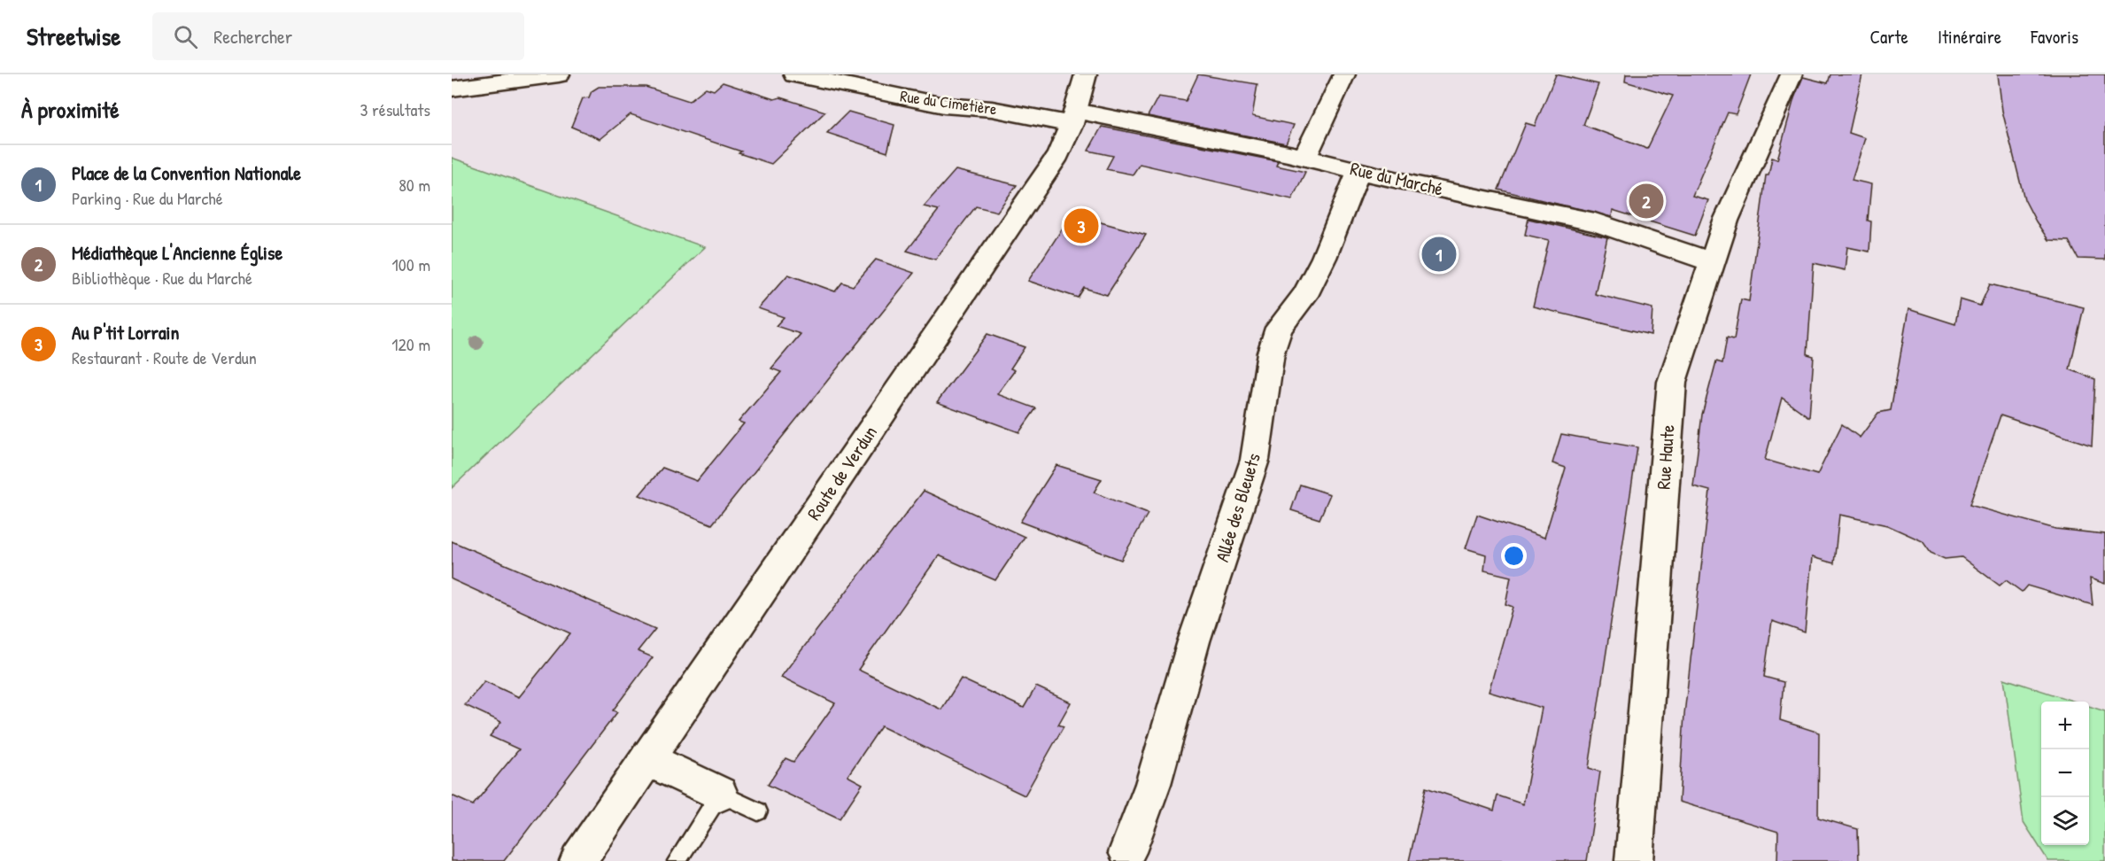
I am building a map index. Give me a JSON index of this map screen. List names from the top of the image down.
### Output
{
  "streets": {
    "street": [
      "Rue du Cimetière",
      "Rue du Marché",
      "Rue Haute",
      "Route de Verdun",
      "Allée des Bleuets"
    ]
  },
  "crossings": [
    ["Rue du Cimetière", "Rue du Marché"],
    ["Rue du Cimetière", "Route de Verdun"],
    ["Rue du Marché", "Rue Haute"],
    ["Rue du Marché", "Route de Verdun"],
    ["Rue du Marché", "Allée des Bleuets"]
  ],
  "page": {
    "header": "Streetwise",
    "search": "Rechercher",
    "nav": ["Carte", "Itinéraire", "Favoris"],
    "heading": ["À proximité", "3 résultats"],
    "list": [
      {
        "mark": "1",
        "name": "Place de la Convention Nationale",
        "note": "Parking · Rue du Marché",
        "value": "80 m"
      },
      {
        "mark": "2",
        "name": "Médiathèque L'Ancienne Église",
        "note": "Bibliothèque · Rue du Marché",
        "value": "100 m"
      },
      {
        "mark": "3",
        "name": "Au P'tit Lorrain",
        "note": "Restaurant · Route de Verdun",
        "value": "120 m"
      }
    ],
    "pins": ["2", "3", "1"],
    "map_buttons": ["+", "−"]
  }
}
